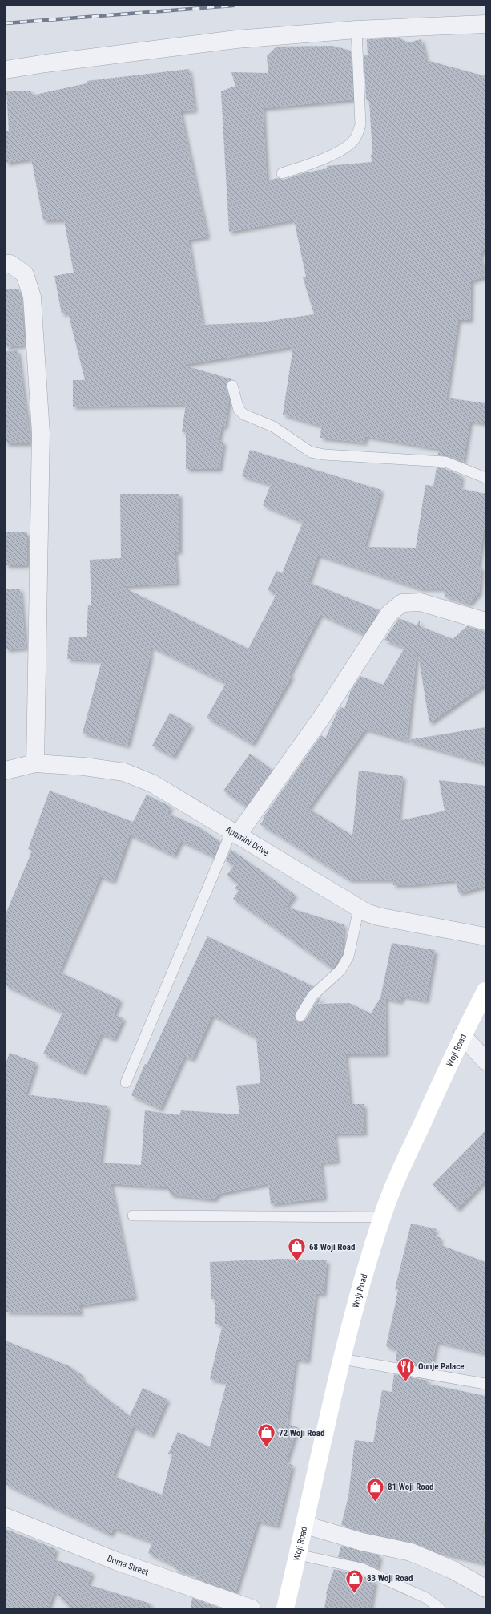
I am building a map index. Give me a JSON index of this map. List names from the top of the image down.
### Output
{
  "streets": {
    "main road": ["Woji Road"],
    "street": ["Apamini Drive", "Doma Street"]
  },
  "places": {
    "shop": [
      "68 Woji Road",
      "72 Woji Road",
      "81 Woji Road",
      "83 Woji Road"
    ],
    "restaurant": ["Ounje Palace"]
  }
}
